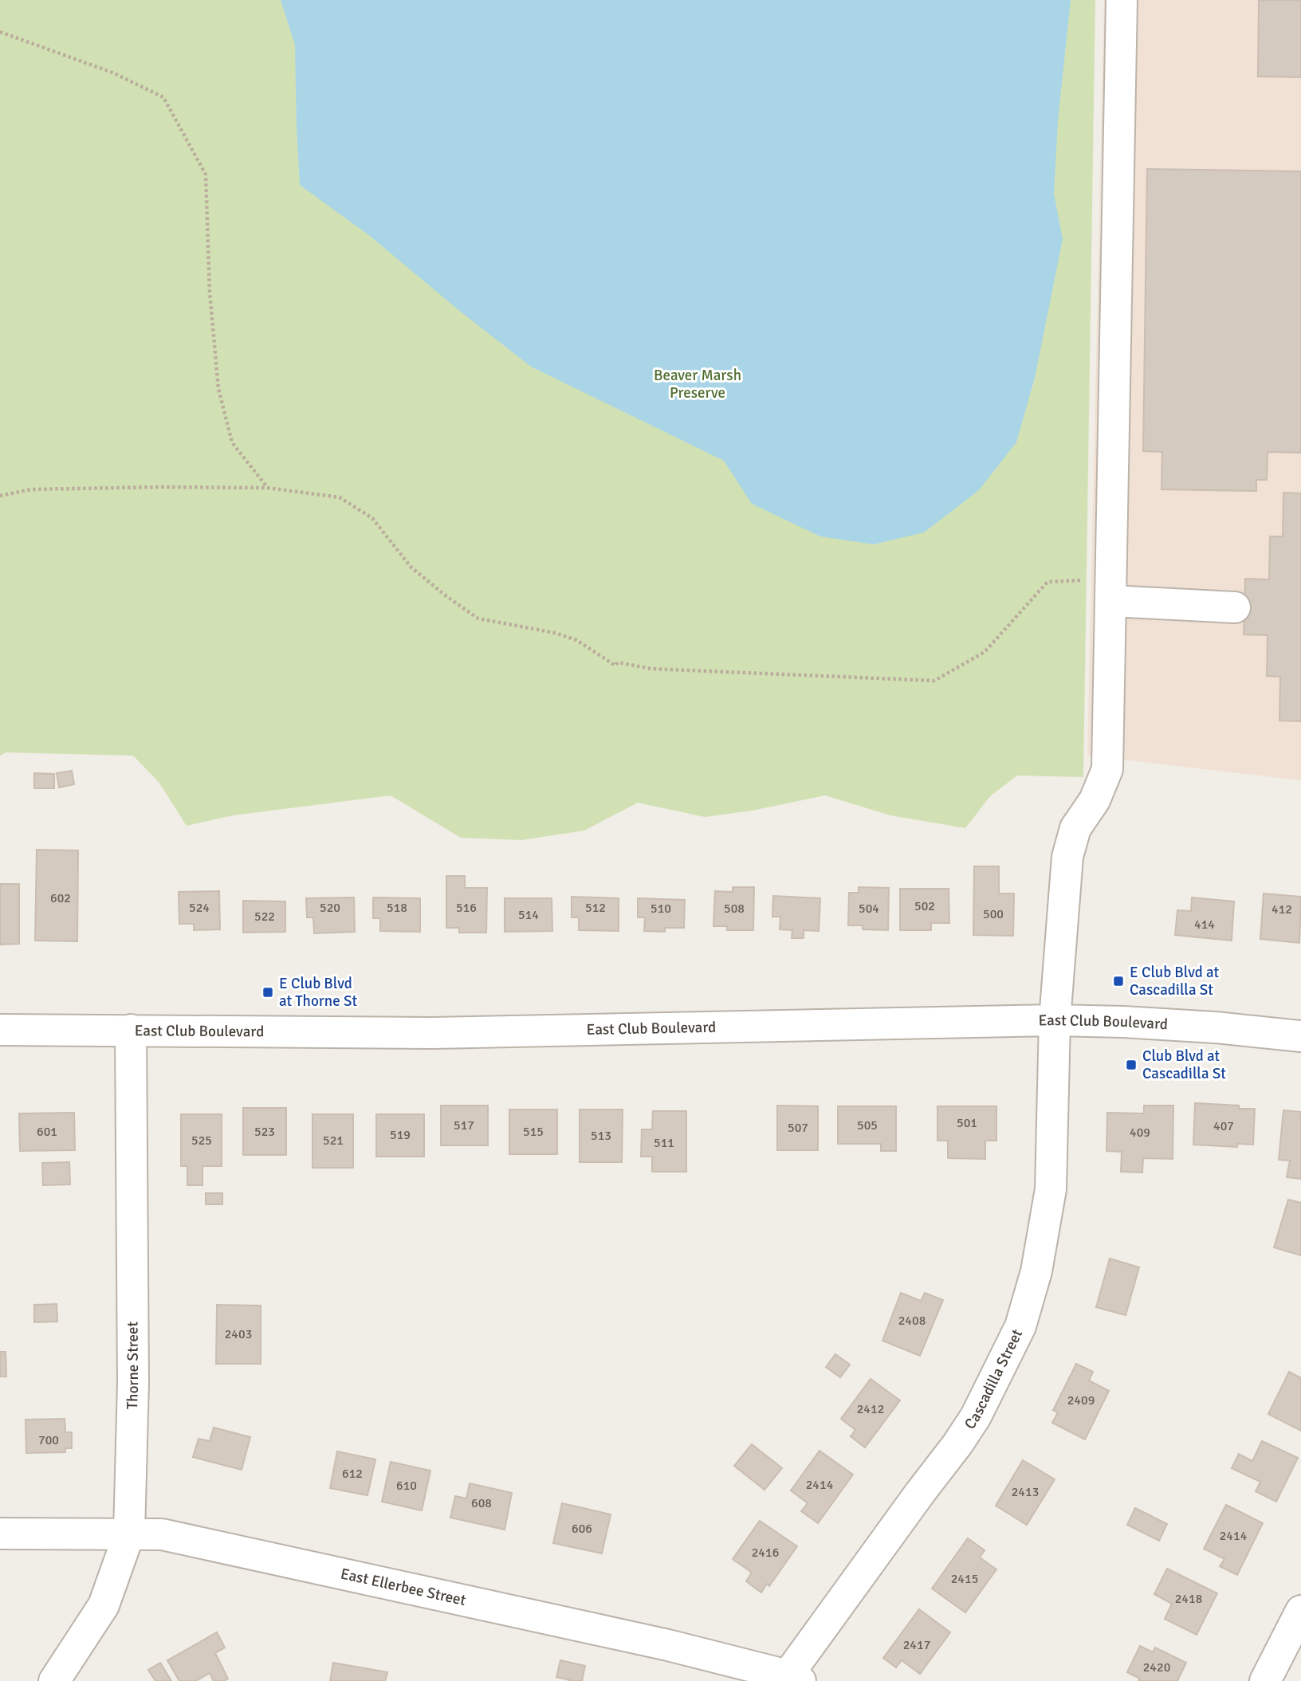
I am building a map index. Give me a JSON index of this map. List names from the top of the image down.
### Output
{
  "streets": {
    "street": [
      "East Club Boulevard",
      "Thorne Street",
      "Cascadilla Street",
      "East Ellerbee Street"
    ]
  },
  "crossings": [
    ["East Club Boulevard", "Thorne Street"],
    ["East Club Boulevard", "Cascadilla Street"],
    ["Thorne Street", "East Ellerbee Street"],
    ["Cascadilla Street", "East Ellerbee Street"]
  ],
  "parks": ["Beaver Marsh Preserve"],
  "places": {
    "transit": ["E Club Blvd at Cascadilla St", "E Club Blvd at Thorne St", "Club Blvd at Cascadilla St"]
  },
  "house_numbers": [
    "602",
    "502",
    "524",
    "520",
    "518",
    "516",
    "512",
    "510",
    "508",
    "504",
    "412",
    "500",
    "514",
    "522",
    "414",
    "501",
    "517",
    "505",
    "407",
    "507",
    "601",
    "523",
    "515",
    "409",
    "519",
    "513",
    "525",
    "521",
    "511",
    "2408",
    "2403",
    "2409",
    "2412",
    "700",
    "612",
    "2414",
    "610",
    "2413",
    "608",
    "606",
    "2414",
    "2416",
    "2415",
    "2418",
    "2417",
    "2420"
  ]
}
